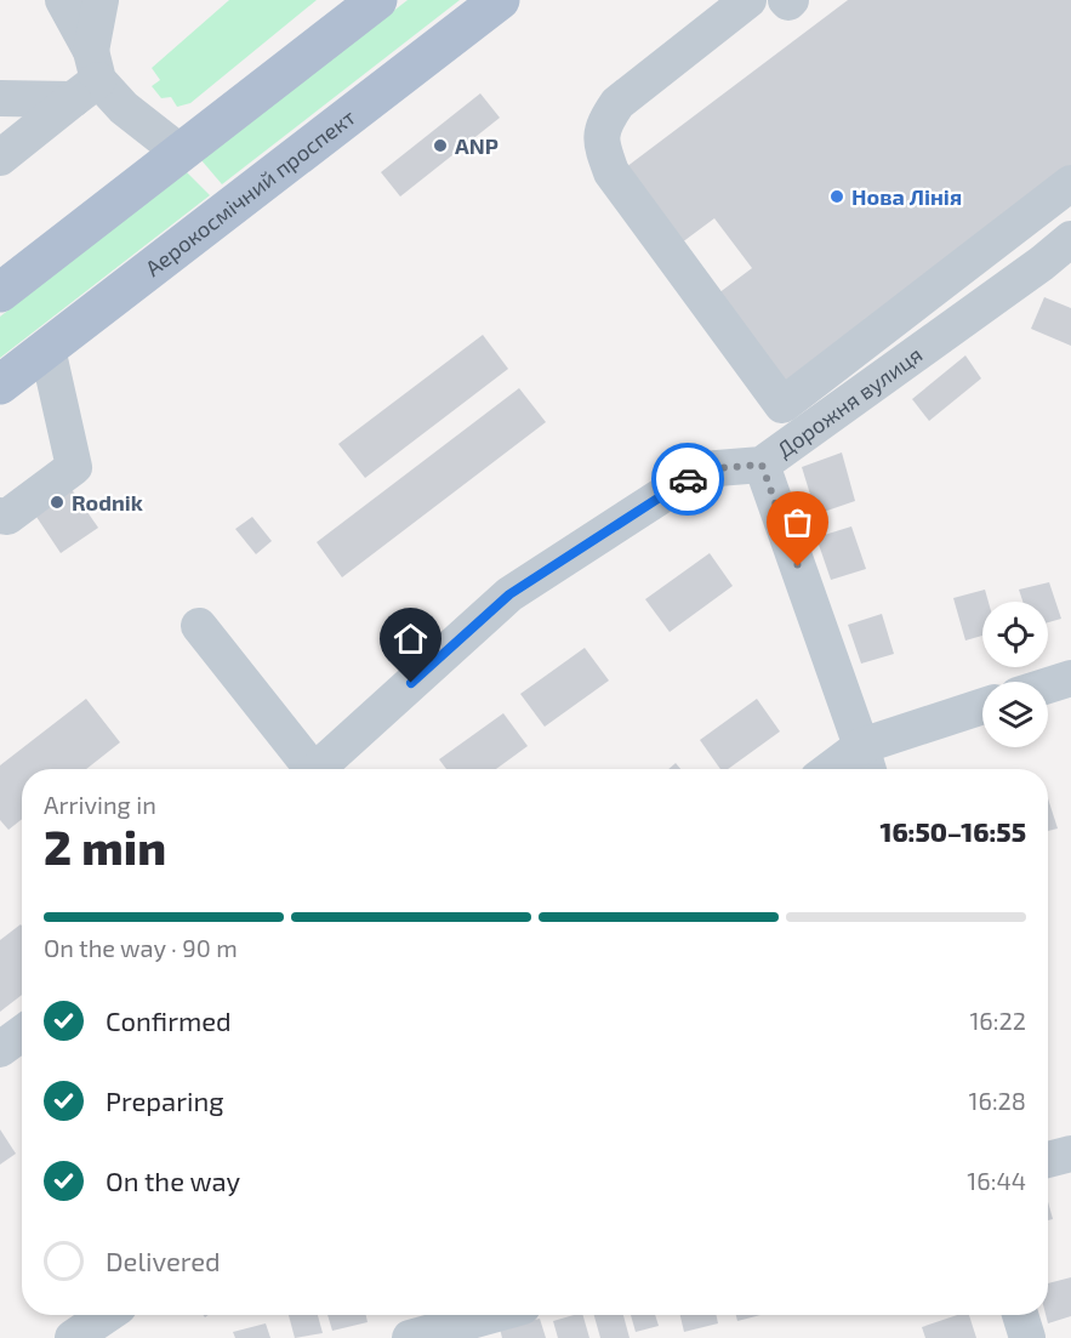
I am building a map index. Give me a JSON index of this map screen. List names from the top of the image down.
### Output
{
  "streets": {
    "main road": ["Аерокосмічний проспект"],
    "street": ["Дорожня вулиця"]
  },
  "places": ["ANP", "Нова Лінія", "Rodnik"],
  "page": {
    "heading": ["2 min", "Arriving in", "16:50–16:55"],
    "bar": "On the way · 90 m",
    "list": [
      ["Confirmed", "16:22"],
      ["Preparing", "16:28"],
      ["On the way", "16:44"],
      "Delivered"
    ]
  }
}
